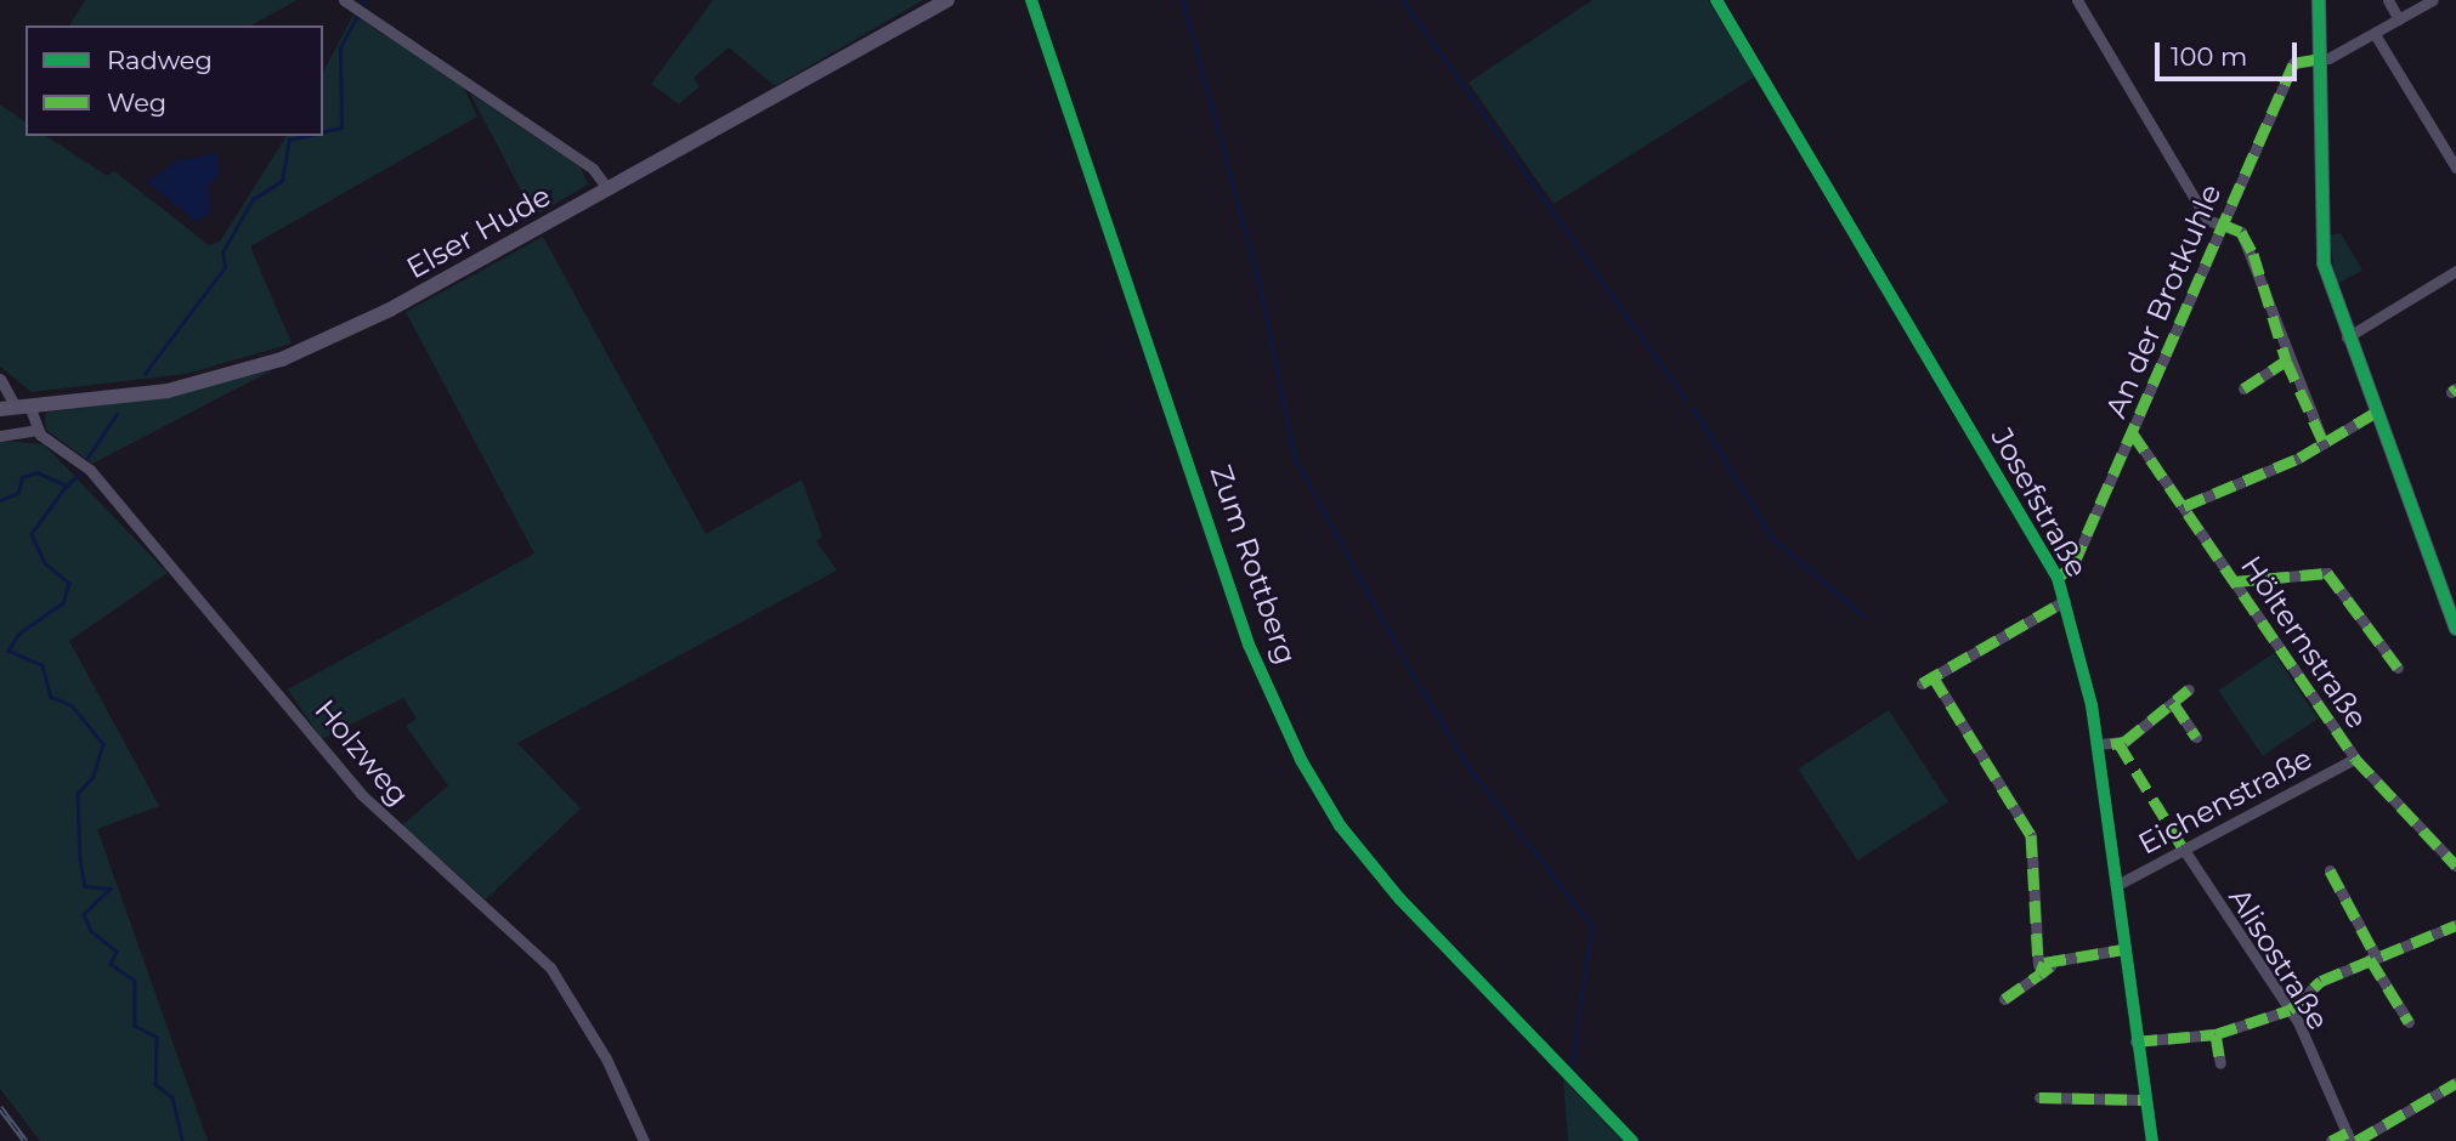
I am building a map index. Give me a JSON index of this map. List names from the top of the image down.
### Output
{
  "streets": {
    "street": [
      "Elser Hude",
      "An der Brotkuhle",
      "Josefstraße",
      "Zum Rottberg",
      "Hölternstraße",
      "Holzweg",
      "Eichenstraße",
      "Alisostraße"
    ]
  },
  "crossings": [
    ["An der Brotkuhle", "Josefstraße"],
    ["An der Brotkuhle", "Hölternstraße"],
    ["Josefstraße", "Eichenstraße"],
    ["Hölternstraße", "Eichenstraße"],
    ["Eichenstraße", "Alisostraße"]
  ],
  "legend": ["Radweg", "Weg"],
  "scale_bar": "100 m"
}
